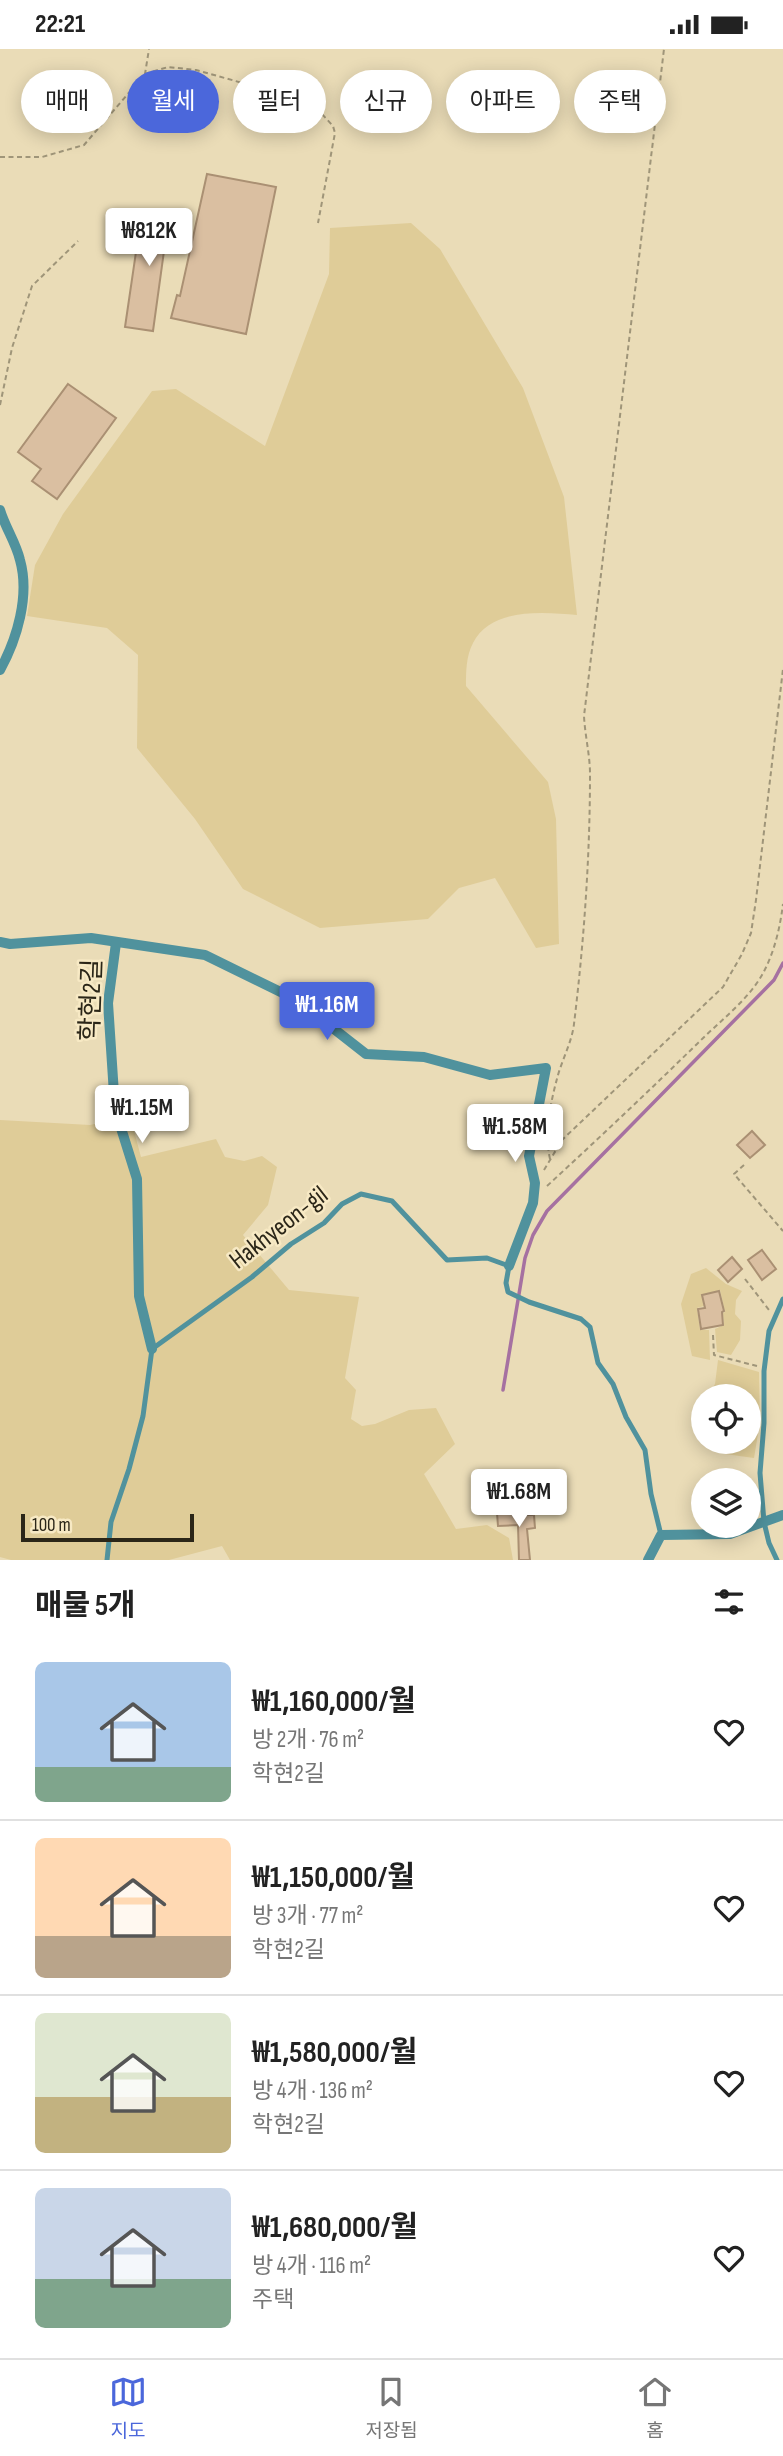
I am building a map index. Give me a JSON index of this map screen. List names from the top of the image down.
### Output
{
  "streets": {
    "street": ["학현2길"],
    "lane": ["Hakhyeon-gil"]
  },
  "crossings": [
    ["학현2길", "Hakhyeon-gil"]
  ],
  "scale_bar": "100 m",
  "page": {
    "status": "22:21",
    "chip": [
      "매매",
      "월세",
      "필터",
      "신규",
      "아파트",
      "주택"
    ],
    "price": [
      "₩812K",
      "₩1.16M",
      "₩1.15M",
      "₩1.58M",
      "₩1.68M"
    ],
    "scale": "100 m",
    "heading": "매물 5개",
    "list": [
      {
        "name": "₩1,160,000/월",
        "note": "방 2개 · 76 m² · 학현2길"
      },
      {
        "name": "₩1,150,000/월",
        "note": "방 3개 · 77 m² · 학현2길"
      },
      {
        "name": "₩1,580,000/월",
        "note": "방 4개 · 136 m² · 학현2길"
      },
      {
        "name": "₩1,680,000/월",
        "note": "방 4개 · 116 m² · 주택"
      }
    ],
    "tabs": ["지도", "저장됨", "홈"]
  }
}
